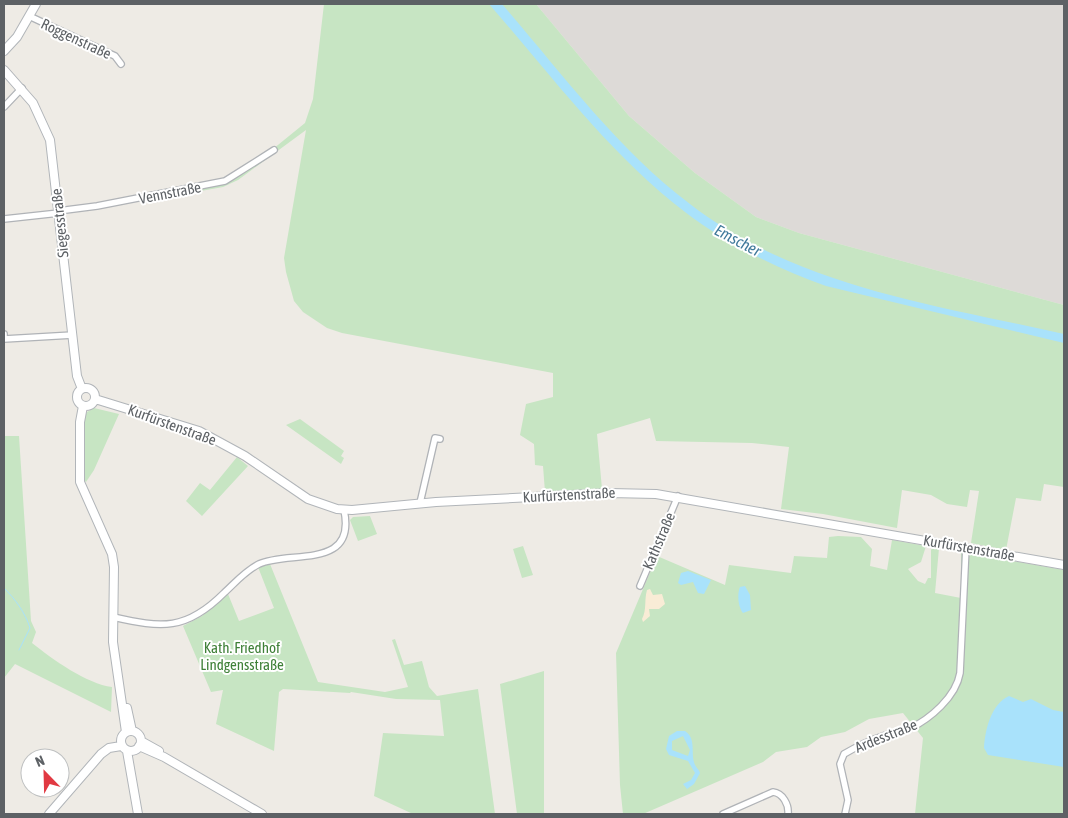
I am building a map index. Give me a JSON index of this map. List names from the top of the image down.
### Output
{
  "streets": {
    "main road": ["Siegesstraße", "Kurfürstenstraße"],
    "street": [
      "Roggenstraße",
      "Vennstraße",
      "Kathstraße",
      "Ardesstraße"
    ]
  },
  "crossings": [
    ["Vennstraße", "Siegesstraße"],
    ["Siegesstraße", "Kurfürstenstraße"],
    ["Kurfürstenstraße", "Kathstraße"],
    ["Kurfürstenstraße", "Ardesstraße"]
  ],
  "water": ["Emscher"],
  "parks": ["Kath. Friedhof Lindgensstraße"],
  "north": "top left"
}
